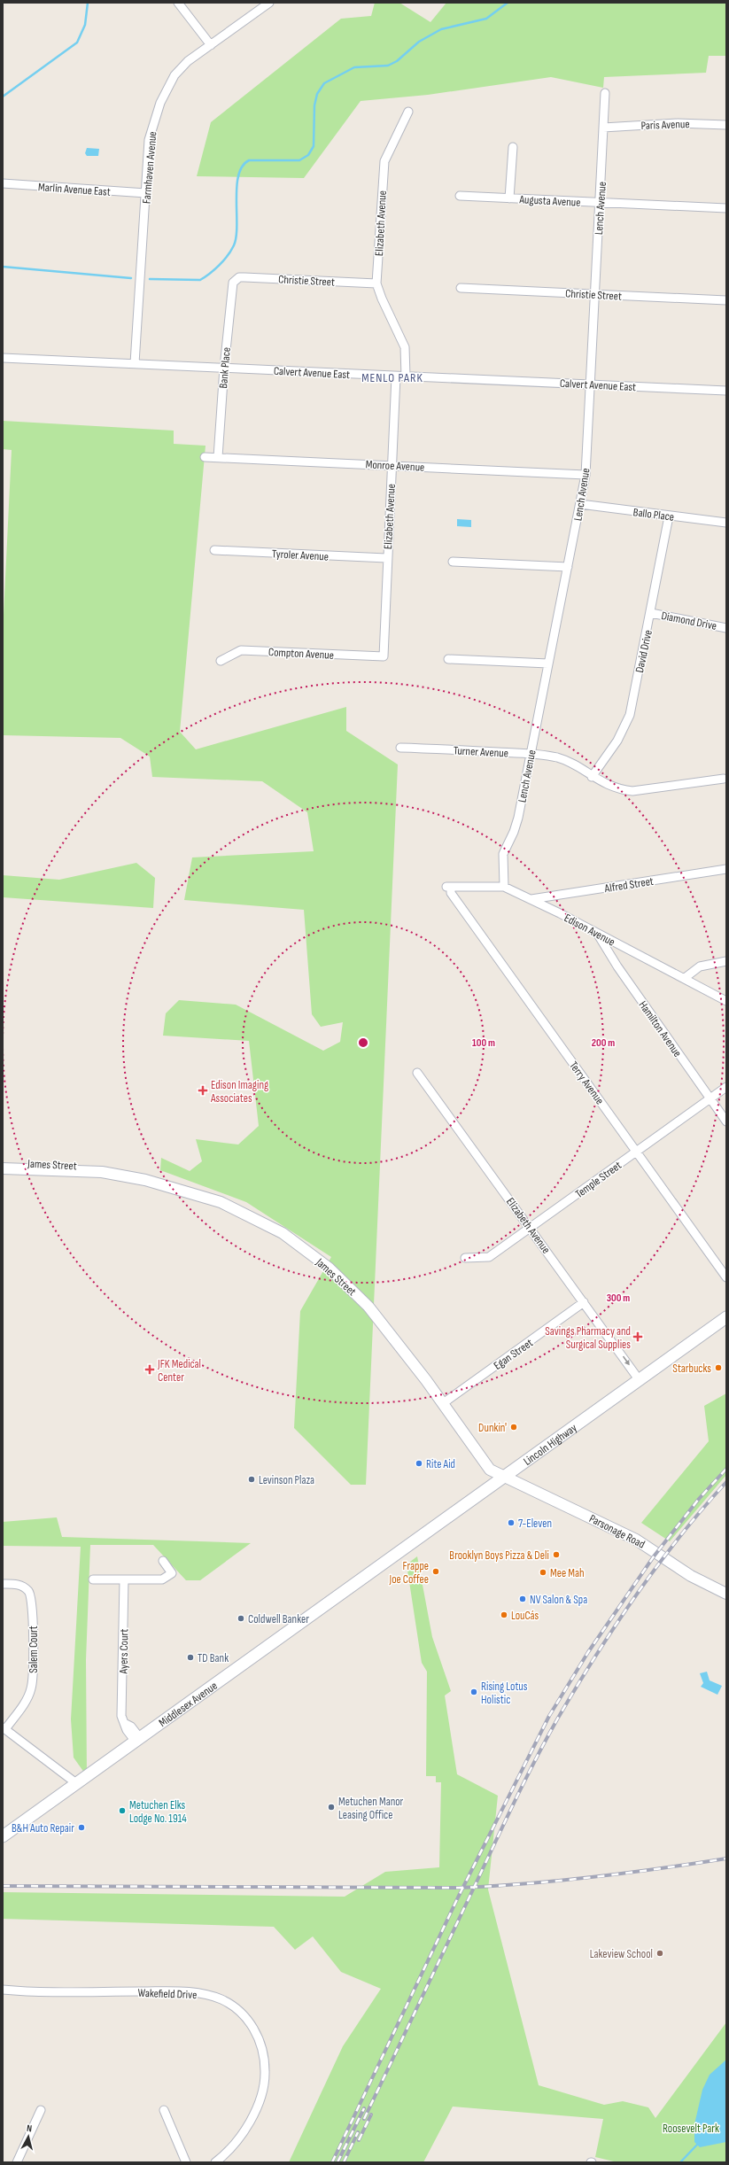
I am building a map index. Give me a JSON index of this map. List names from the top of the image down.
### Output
{
  "streets": {
    "main road": ["Lincoln Highway", "Middlesex Avenue"],
    "street": [
      "Paris Avenue",
      "Farmhaven Avenue",
      "Marlin Avenue East",
      "Augusta Avenue",
      "Lench Avenue",
      "Elizabeth Avenue",
      "Christie Street",
      "Bank Place",
      "Calvert Avenue East",
      "Monroe Avenue",
      "Ballo Place",
      "Tyroler Avenue",
      "Diamond Drive",
      "David Drive",
      "Compton Avenue",
      "Turner Avenue",
      "Alfred Street",
      "Edison Avenue",
      "Hamilton Avenue",
      "Terry Avenue",
      "James Street",
      "Temple Street",
      "Egan Street",
      "Parsonage Road",
      "Salem Court",
      "Ayers Court",
      "Wakefield Drive"
    ]
  },
  "crossings": [
    ["Paris Avenue", "Lench Avenue"],
    ["Farmhaven Avenue", "Marlin Avenue East"],
    ["Farmhaven Avenue", "Calvert Avenue East"],
    ["Augusta Avenue", "Lench Avenue"],
    ["Lench Avenue", "Christie Street"],
    ["Lench Avenue", "Calvert Avenue East"],
    ["Lench Avenue", "Monroe Avenue"],
    ["Lench Avenue", "Ballo Place"],
    ["Lench Avenue", "Turner Avenue"],
    ["Lench Avenue", "Edison Avenue"],
    ["Elizabeth Avenue", "Christie Street"],
    ["Elizabeth Avenue", "Calvert Avenue East"],
    ["Elizabeth Avenue", "Monroe Avenue"],
    ["Elizabeth Avenue", "Tyroler Avenue"],
    ["Elizabeth Avenue", "Compton Avenue"],
    ["Elizabeth Avenue", "Temple Street"],
    ["Elizabeth Avenue", "Egan Street"],
    ["Elizabeth Avenue", "Lincoln Highway"],
    ["Christie Street", "Bank Place"],
    ["Bank Place", "Calvert Avenue East"],
    ["Bank Place", "Monroe Avenue"],
    ["Ballo Place", "David Drive"],
    ["Diamond Drive", "David Drive"],
    ["David Drive", "Turner Avenue"],
    ["Alfred Street", "Edison Avenue"],
    ["Edison Avenue", "Hamilton Avenue"],
    ["Edison Avenue", "Terry Avenue"],
    ["Hamilton Avenue", "Temple Street"],
    ["Terry Avenue", "Temple Street"],
    ["James Street", "Egan Street"],
    ["James Street", "Lincoln Highway"],
    ["James Street", "Parsonage Road"],
    ["Lincoln Highway", "Parsonage Road"],
    ["Lincoln Highway", "Middlesex Avenue"],
    ["Ayers Court", "Middlesex Avenue"]
  ],
  "districts": ["MENLO PARK"],
  "parks": ["Roosevelt Park"],
  "places": {
    "health": ["Edison Imaging Associates", "Savings Pharmacy and Surgical Supplies", "JFK Medical Center"],
    "other": [
      "Starbucks",
      "Dunkin'",
      "Rite Aid",
      "Levinson Plaza",
      "7-Eleven",
      "Brooklyn Boys Pizza & Deli",
      "Frappe Joe Coffee",
      "Mee Mah",
      "NV Salon & Spa",
      "LouCás",
      "Coldwell Banker",
      "TD Bank",
      "Rising Lotus Holistic",
      "Metuchen Manor Leasing Office",
      "Metuchen Elks Lodge No. 1914",
      "B&H Auto Repair",
      "Lakeview School"
    ]
  },
  "north": "top",
  "rings": ["100 m", "200 m", "300 m"]
}
